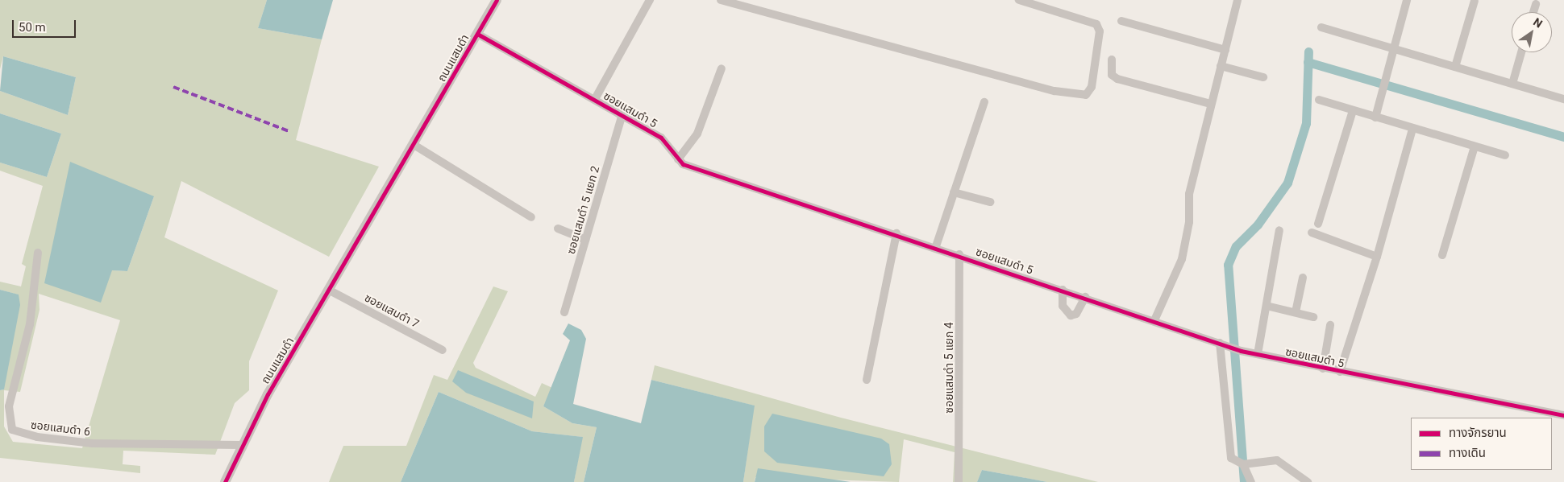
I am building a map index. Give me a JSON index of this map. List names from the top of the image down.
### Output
{
  "streets": {
    "street": [
      "ถนนแสมดำ",
      "ซอยแสมดำ 5",
      "ซอยแสมดำ 5 แยก 2",
      "ซอยแสมดำ 7",
      "ซอยแสมดำ 5 แยก 4",
      "ซอยแสมดำ 6"
    ]
  },
  "crossings": [
    ["ถนนแสมดำ", "ซอยแสมดำ 5"],
    ["ถนนแสมดำ", "ซอยแสมดำ 7"],
    ["ถนนแสมดำ", "ซอยแสมดำ 6"],
    ["ซอยแสมดำ 5", "ซอยแสมดำ 5 แยก 2"],
    ["ซอยแสมดำ 5", "ซอยแสมดำ 5 แยก 4"]
  ],
  "legend": ["ทางจักรยาน", "ทางเดิน"],
  "scale_bar": "50 m",
  "north": "top right"
}
